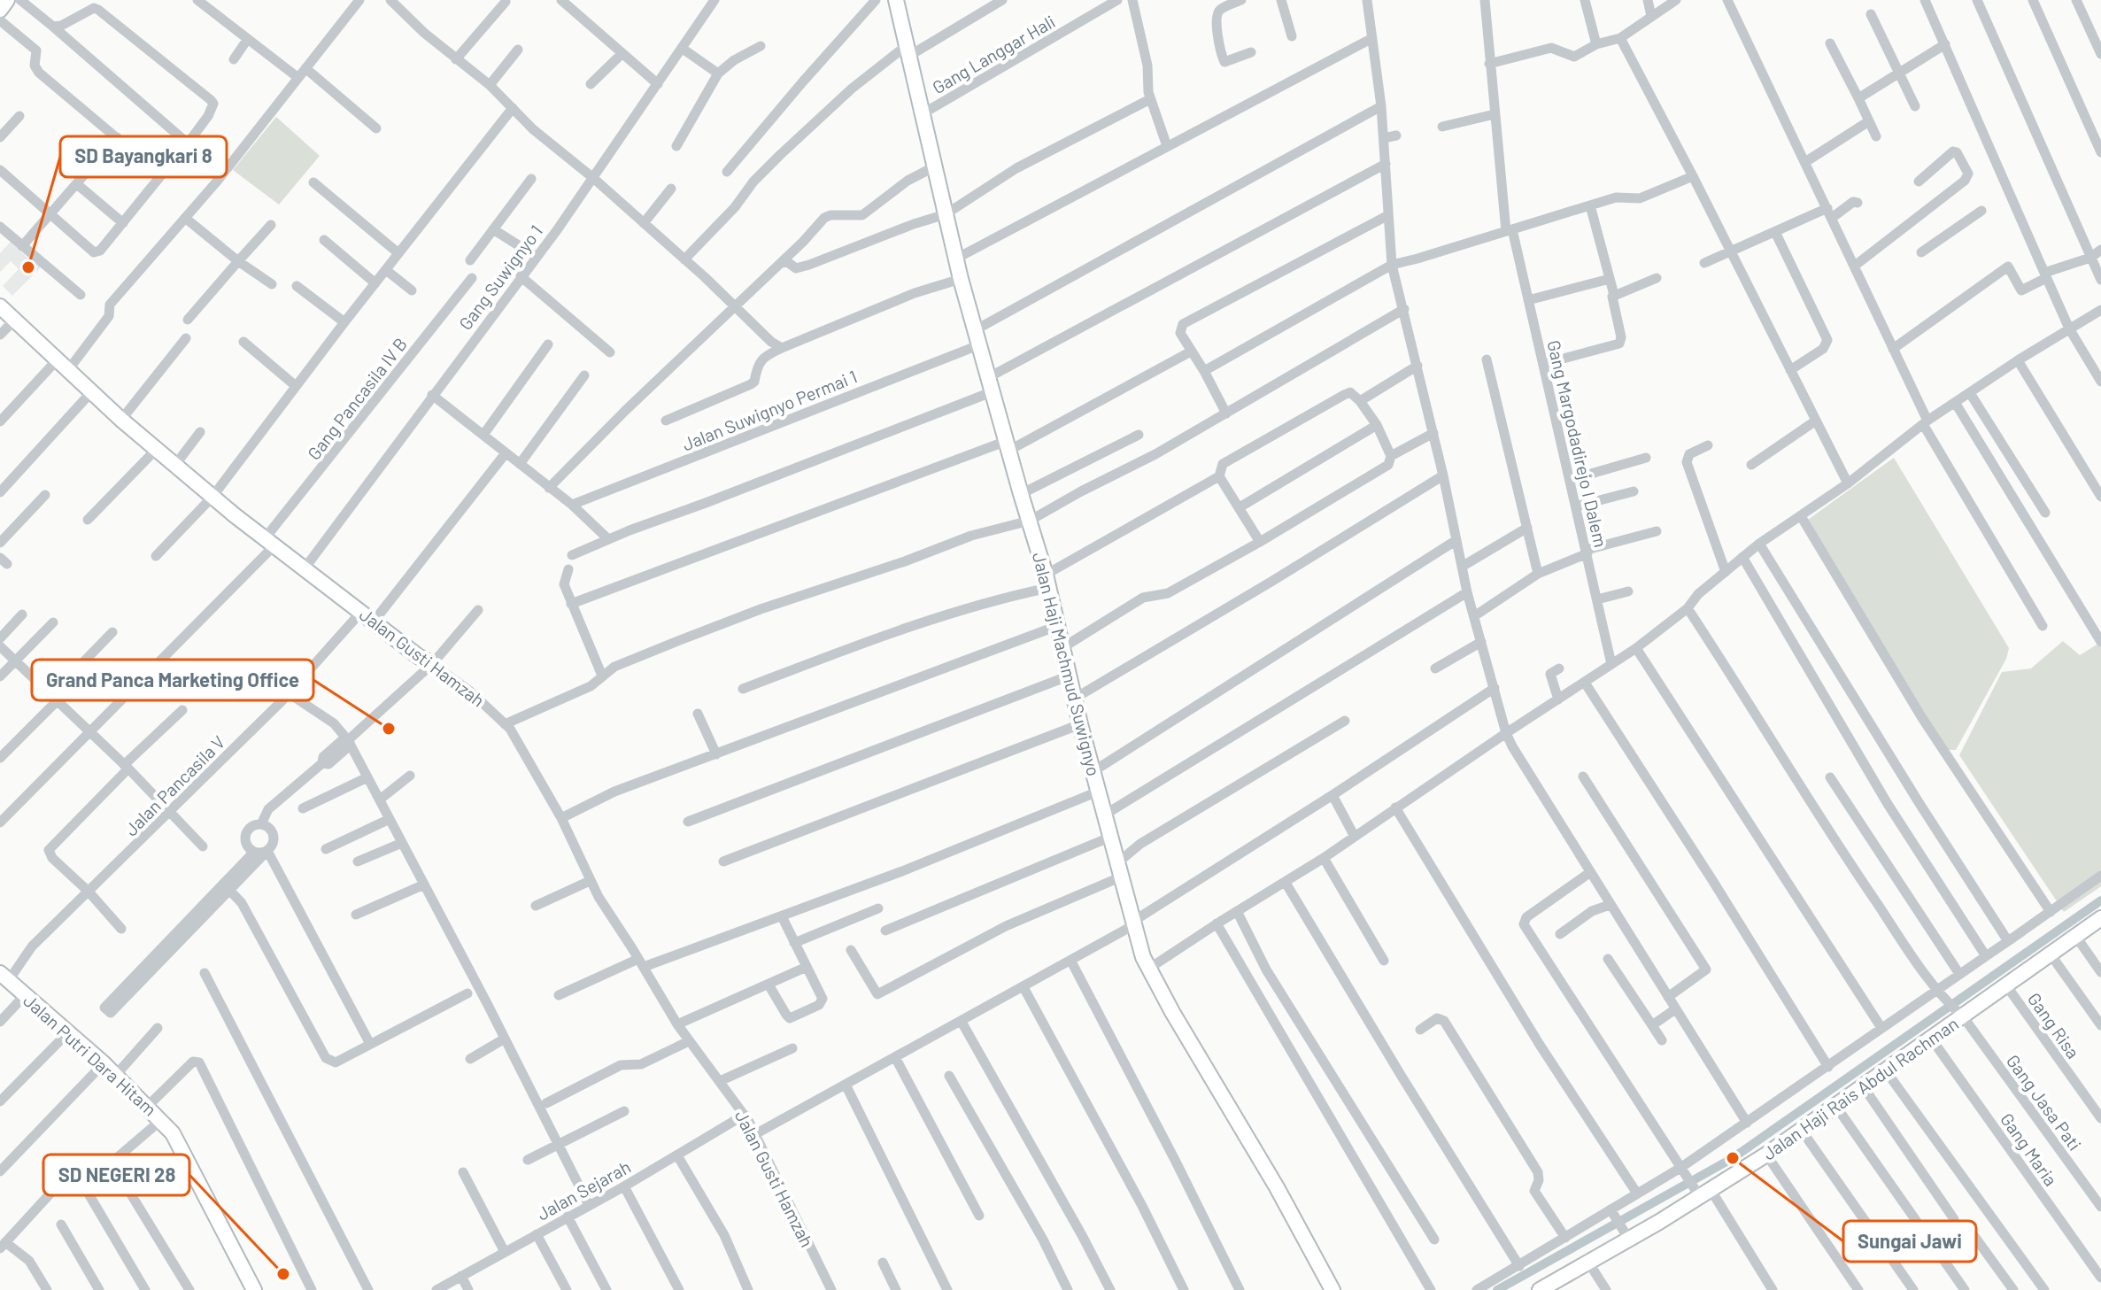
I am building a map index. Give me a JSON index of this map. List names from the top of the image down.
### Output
{
  "streets": {
    "street": [
      "Gang Langgar Hali",
      "Gang Suwignyo 1",
      "Gang Pancasila IV B",
      "Jalan Suwignyo Permai 1",
      "Gang Margodadirejo I Dalem",
      "Jalan Gusti Hamzah",
      "Jalan Haji Machmud Suwignyo",
      "Jalan Pancasila V",
      "Gang Risa",
      "Jalan Putri Dara Hitam",
      "Jalan Haji Rais Abdul Rachman",
      "Gang Jasa Pati",
      "Gang Maria",
      "Jalan Sejarah"
    ]
  },
  "crossings": [
    ["Gang Langgar Hali", "Jalan Haji Machmud Suwignyo"],
    ["Gang Suwignyo 1", "Jalan Gusti Hamzah"],
    ["Gang Pancasila IV B", "Jalan Gusti Hamzah"],
    ["Jalan Suwignyo Permai 1", "Jalan Haji Machmud Suwignyo"],
    ["Jalan Gusti Hamzah", "Jalan Pancasila V"],
    ["Jalan Gusti Hamzah", "Jalan Sejarah"],
    ["Jalan Pancasila V", "Jalan Putri Dara Hitam"],
    ["Gang Risa", "Jalan Haji Rais Abdul Rachman"],
    ["Jalan Haji Rais Abdul Rachman", "Gang Jasa Pati"],
    ["Jalan Haji Rais Abdul Rachman", "Gang Maria"]
  ],
  "places": [
    "SD Bayangkari 8",
    "Grand Panca Marketing Office",
    "Sungai Jawi",
    "SD NEGERI 28"
  ]
}
